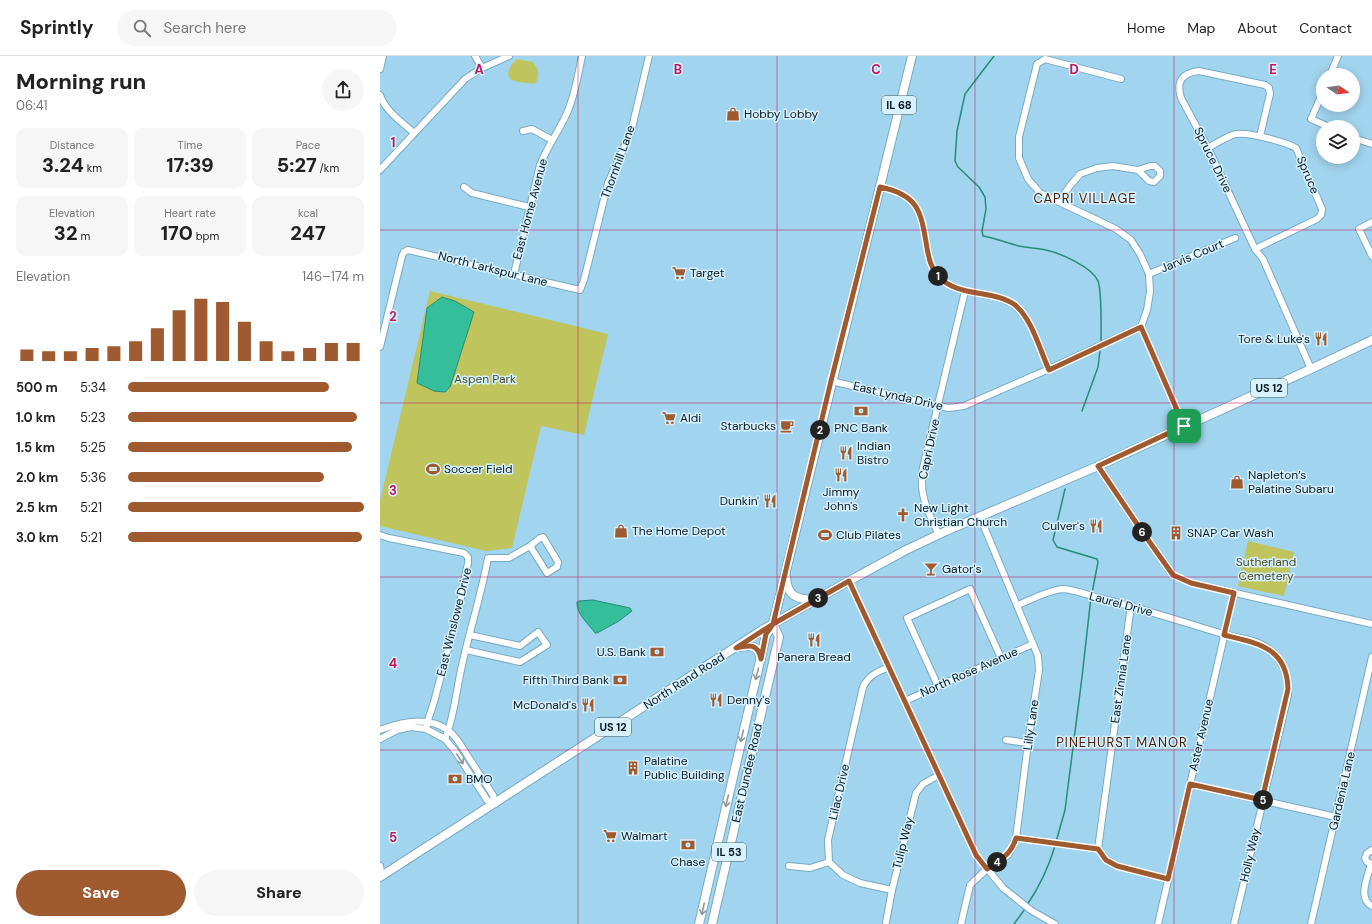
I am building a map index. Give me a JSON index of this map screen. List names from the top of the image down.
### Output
{
  "streets": {
    "main road": [
      "IL 68",
      "US 12",
      "North Rand Road",
      "East Dundee Road",
      "IL 53"
    ],
    "street": [
      "Spruce Drive",
      "Thornhill Lane",
      "Spruce",
      "East Home Avenue",
      "Jarvis Court",
      "North Larkspur Lane",
      "East Lynda Drive",
      "Capri Drive",
      "Laurel Drive",
      "East Winslowe Drive",
      "North Rose Avenue",
      "East Zinnia Lane",
      "Lilly Lane",
      "Aster Avenue",
      "Gardenia Lane",
      "Lilac Drive",
      "Tulip Way",
      "Holly Way"
    ]
  },
  "crossings": [
    ["Spruce Drive", "Spruce"],
    ["Spruce Drive", "North Rand Road"],
    ["Thornhill Lane", "North Larkspur Lane"],
    ["East Home Avenue", "North Larkspur Lane"],
    ["East Lynda Drive", "Capri Drive"],
    ["East Lynda Drive", "East Dundee Road"],
    ["Capri Drive", "North Rand Road"],
    ["Laurel Drive", "East Zinnia Lane"],
    ["Laurel Drive", "Lilly Lane"],
    ["Laurel Drive", "Aster Avenue"],
    ["Laurel Drive", "Holly Way"],
    ["North Rose Avenue", "Lilly Lane"],
    ["North Rand Road", "Lilly Lane"],
    ["North Rand Road", "East Dundee Road"],
    ["Aster Avenue", "Holly Way"]
  ],
  "districts": ["CAPRI VILLAGE", "PINEHURST MANOR"],
  "parks": ["Aspen Park", "Sutherland Cemetery"],
  "places": {
    "shop": ["Hobby Lobby", "Napleton’s Palatine Subaru", "The Home Depot"],
    "supermarket": ["Target", "Aldi", "Walmart"],
    "restaurant": [
      "Tore & Luke's",
      "Indian Bistro",
      "Jimmy John's",
      "Dunkin'",
      "Culver's",
      "Panera Bread",
      "Denny's",
      "McDonald's"
    ],
    "bank": [
      "PNC Bank",
      "U.S. Bank",
      "Fifth Third Bank",
      "BMO",
      "Chase"
    ],
    "cafe": ["Starbucks"],
    "sports": ["Soccer Field", "Club Pilates"],
    "church": ["New Light Christian Church"],
    "building": ["SNAP Car Wash", "Palatine Public Building"],
    "bar": ["Gator's"]
  },
  "north": "right",
  "page": {
    "header": "Sprintly",
    "search": "Search here",
    "nav": [
      "Home",
      "Map",
      "About",
      "Contact"
    ],
    "heading": ["Morning run", "06:41"],
    "stats": [
      ["Distance", "3.24 km"],
      ["Time", "17:39"],
      ["Pace", "5:27 /km"],
      ["Elevation", "32 m"],
      ["Heart rate", "170 bpm"],
      ["kcal", "247"]
    ],
    "chart": ["Elevation", "146–174 m"],
    "pins": [
      "1",
      "2",
      "6",
      "3",
      "5",
      "4"
    ],
    "list": [
      {
        "name": "500 m",
        "note": "5:34"
      },
      {
        "name": "1.0 km",
        "note": "5:23"
      },
      {
        "name": "1.5 km",
        "note": "5:25"
      },
      {
        "name": "2.0 km",
        "note": "5:36"
      },
      {
        "name": "2.5 km",
        "note": "5:21"
      },
      {
        "name": "3.0 km",
        "note": "5:21"
      }
    ],
    "buttons": ["Save", "Share"]
  },
  "grid": {
    "columns": [
      "A",
      "B",
      "C",
      "D",
      "E"
    ],
    "rows": [
      "1",
      "2",
      "3",
      "4",
      "5"
    ]
  }
}
